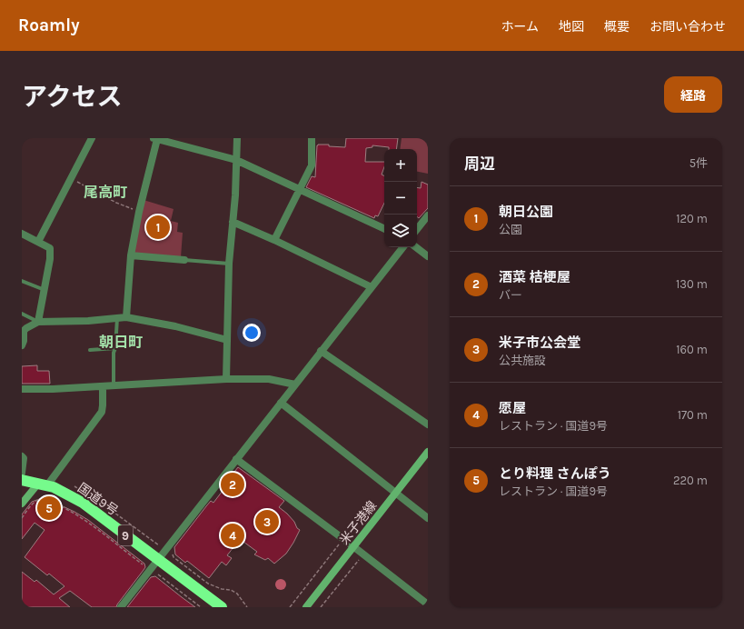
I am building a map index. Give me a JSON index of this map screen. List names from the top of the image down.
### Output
{
  "streets": {
    "highway": ["国道9号", "9"],
    "main road": ["米子港線"]
  },
  "districts": ["尾高町", "朝日町"],
  "page": {
    "header": "Roamly",
    "nav": [
      "ホーム",
      "地図",
      "概要",
      "お問い合わせ"
    ],
    "title": "アクセス",
    "buttons": "経路",
    "heading": ["周辺", "5件"],
    "map_buttons": ["+", "−"],
    "list": [
      {
        "mark": "1",
        "name": "朝日公園",
        "note": "公園",
        "value": "120 m"
      },
      {
        "mark": "2",
        "name": "酒菜 桔梗屋",
        "note": "バー",
        "value": "130 m"
      },
      {
        "mark": "3",
        "name": "米子市公会堂",
        "note": "公共施設",
        "value": "160 m"
      },
      {
        "mark": "4",
        "name": "愿屋",
        "note": "レストラン · 国道9号",
        "value": "170 m"
      },
      {
        "mark": "5",
        "name": "とり料理 さんぽう",
        "note": "レストラン · 国道9号",
        "value": "220 m"
      }
    ],
    "pins": [
      "1",
      "2",
      "5",
      "3",
      "4"
    ]
  }
}
